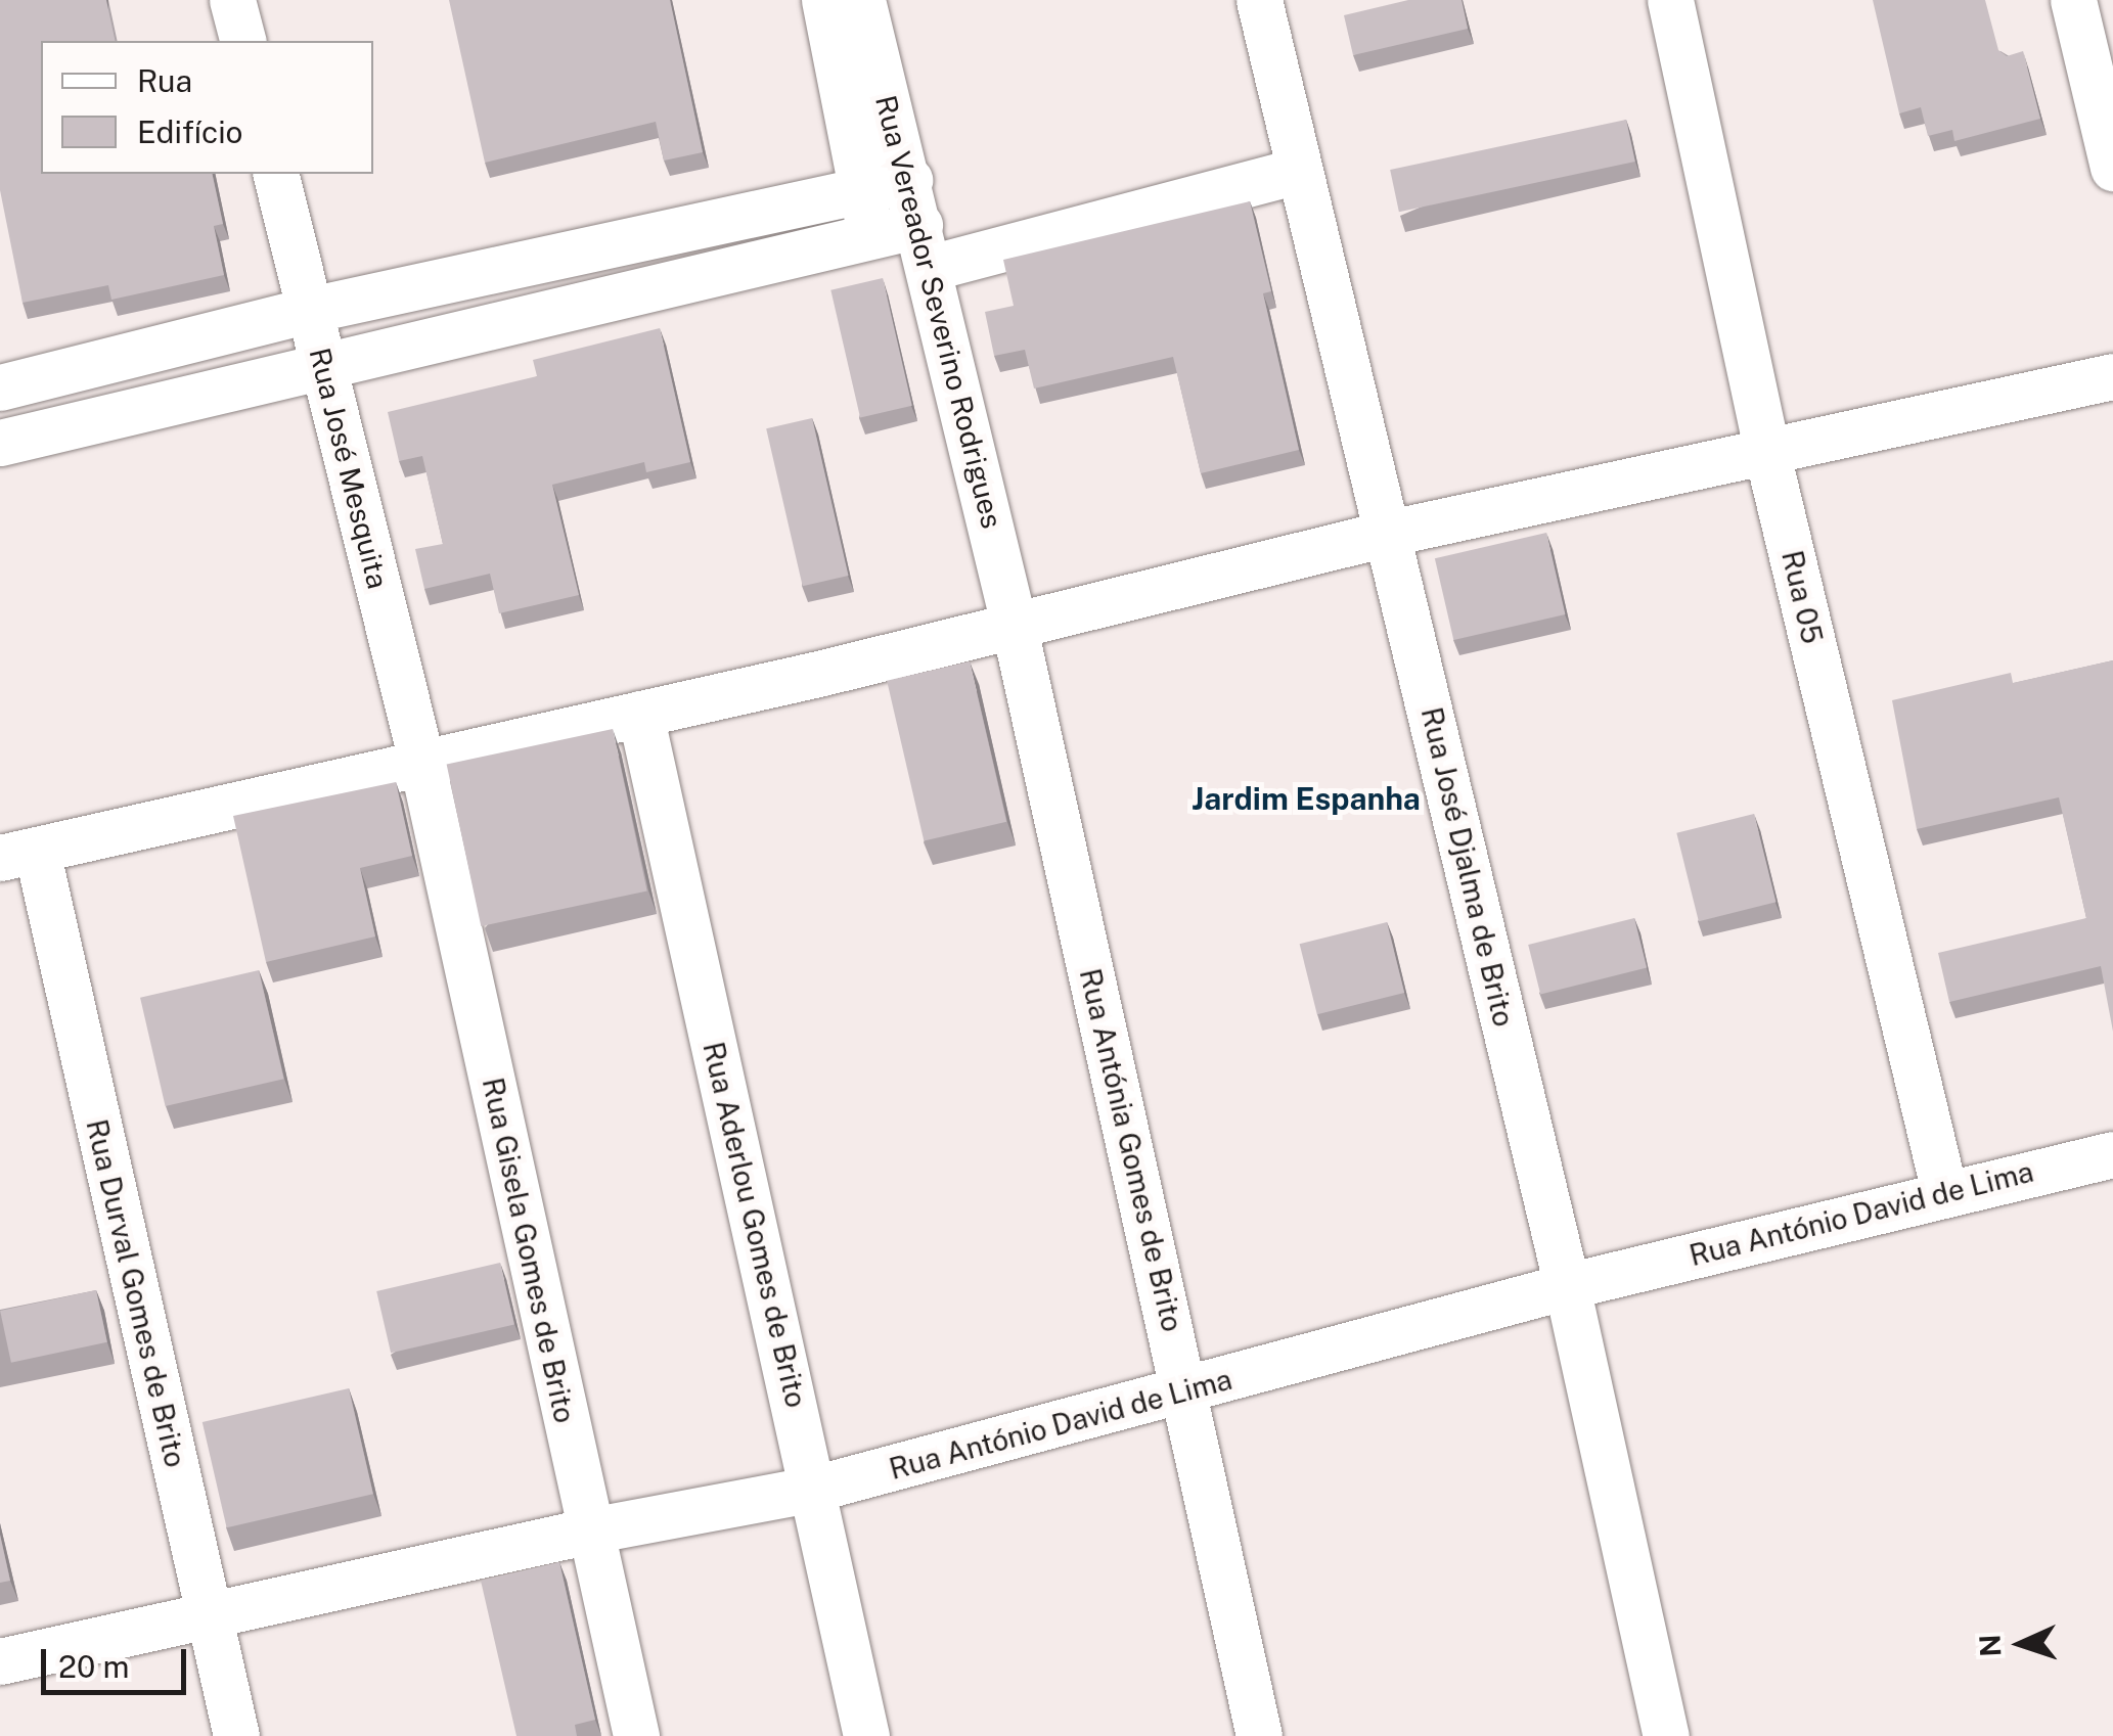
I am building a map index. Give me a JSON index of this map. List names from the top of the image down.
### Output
{
  "streets": {
    "street": [
      "Rua Vereador Severino Rodrigues",
      "Rua José Mesquita",
      "Rua 05",
      "Rua José Djalma de Brito",
      "Rua Antónia Gomes de Brito",
      "Rua António David de Lima",
      "Rua Aderlou Gomes de Brito",
      "Rua Gisela Gomes de Brito",
      "Rua Durval Gomes de Brito"
    ]
  },
  "crossings": [
    ["Rua Vereador Severino Rodrigues", "Rua Antónia Gomes de Brito"],
    ["Rua José Mesquita", "Rua Gisela Gomes de Brito"],
    ["Rua 05", "Rua António David de Lima"],
    ["Rua José Djalma de Brito", "Rua António David de Lima"],
    ["Rua Antónia Gomes de Brito", "Rua António David de Lima"],
    ["Rua António David de Lima", "Rua Aderlou Gomes de Brito"],
    ["Rua António David de Lima", "Rua Gisela Gomes de Brito"],
    ["Rua António David de Lima", "Rua Durval Gomes de Brito"]
  ],
  "districts": ["Jardim Espanha"],
  "legend": ["Rua", "Edifício"],
  "scale_bar": "20 m",
  "north": "left"
}
